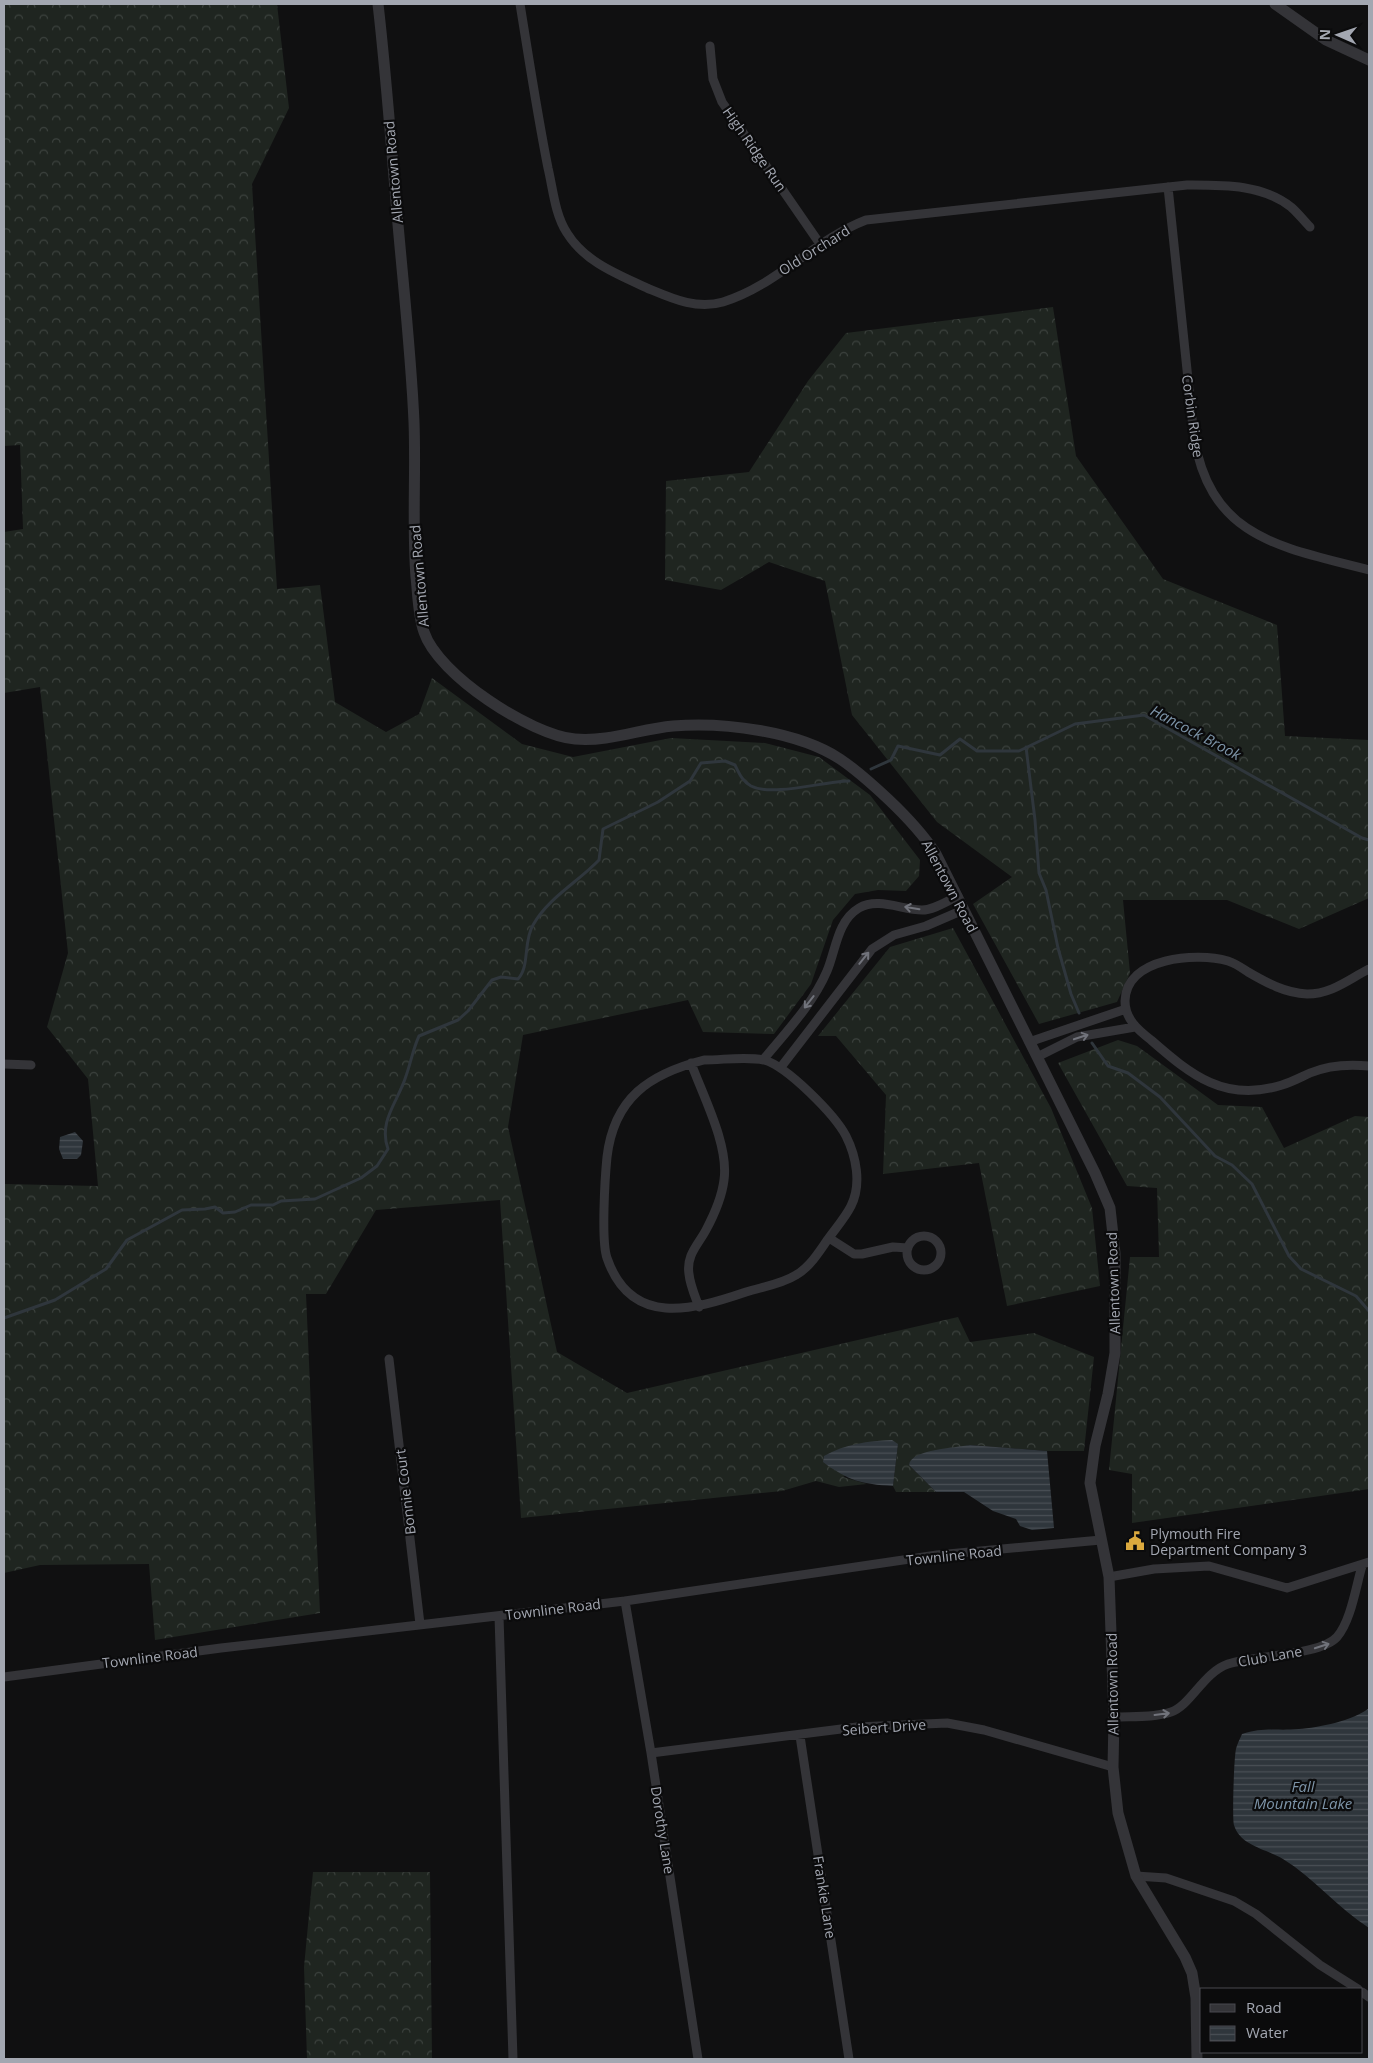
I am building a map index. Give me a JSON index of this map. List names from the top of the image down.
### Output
{
  "streets": {
    "street": [
      "High Ridge Run",
      "Allentown Road",
      "Old Orchard",
      "Corbin Ridge",
      "Bonnie Court",
      "Townline Road",
      "Club Lane",
      "Seibert Drive",
      "Dorothy Lane",
      "Frankie Lane"
    ]
  },
  "crossings": [
    ["High Ridge Run", "Old Orchard"],
    ["Allentown Road", "Townline Road"],
    ["Allentown Road", "Club Lane"],
    ["Allentown Road", "Seibert Drive"],
    ["Old Orchard", "Corbin Ridge"],
    ["Bonnie Court", "Townline Road"],
    ["Townline Road", "Dorothy Lane"],
    ["Seibert Drive", "Dorothy Lane"],
    ["Seibert Drive", "Frankie Lane"]
  ],
  "one_way": ["Club Lane"],
  "water": ["Hancock Brook", "Fall Mountain Lake"],
  "places": {
    "public building": ["Plymouth Fire Department Company 3"]
  },
  "legend": ["Road", "Water"],
  "north": "left"
}
